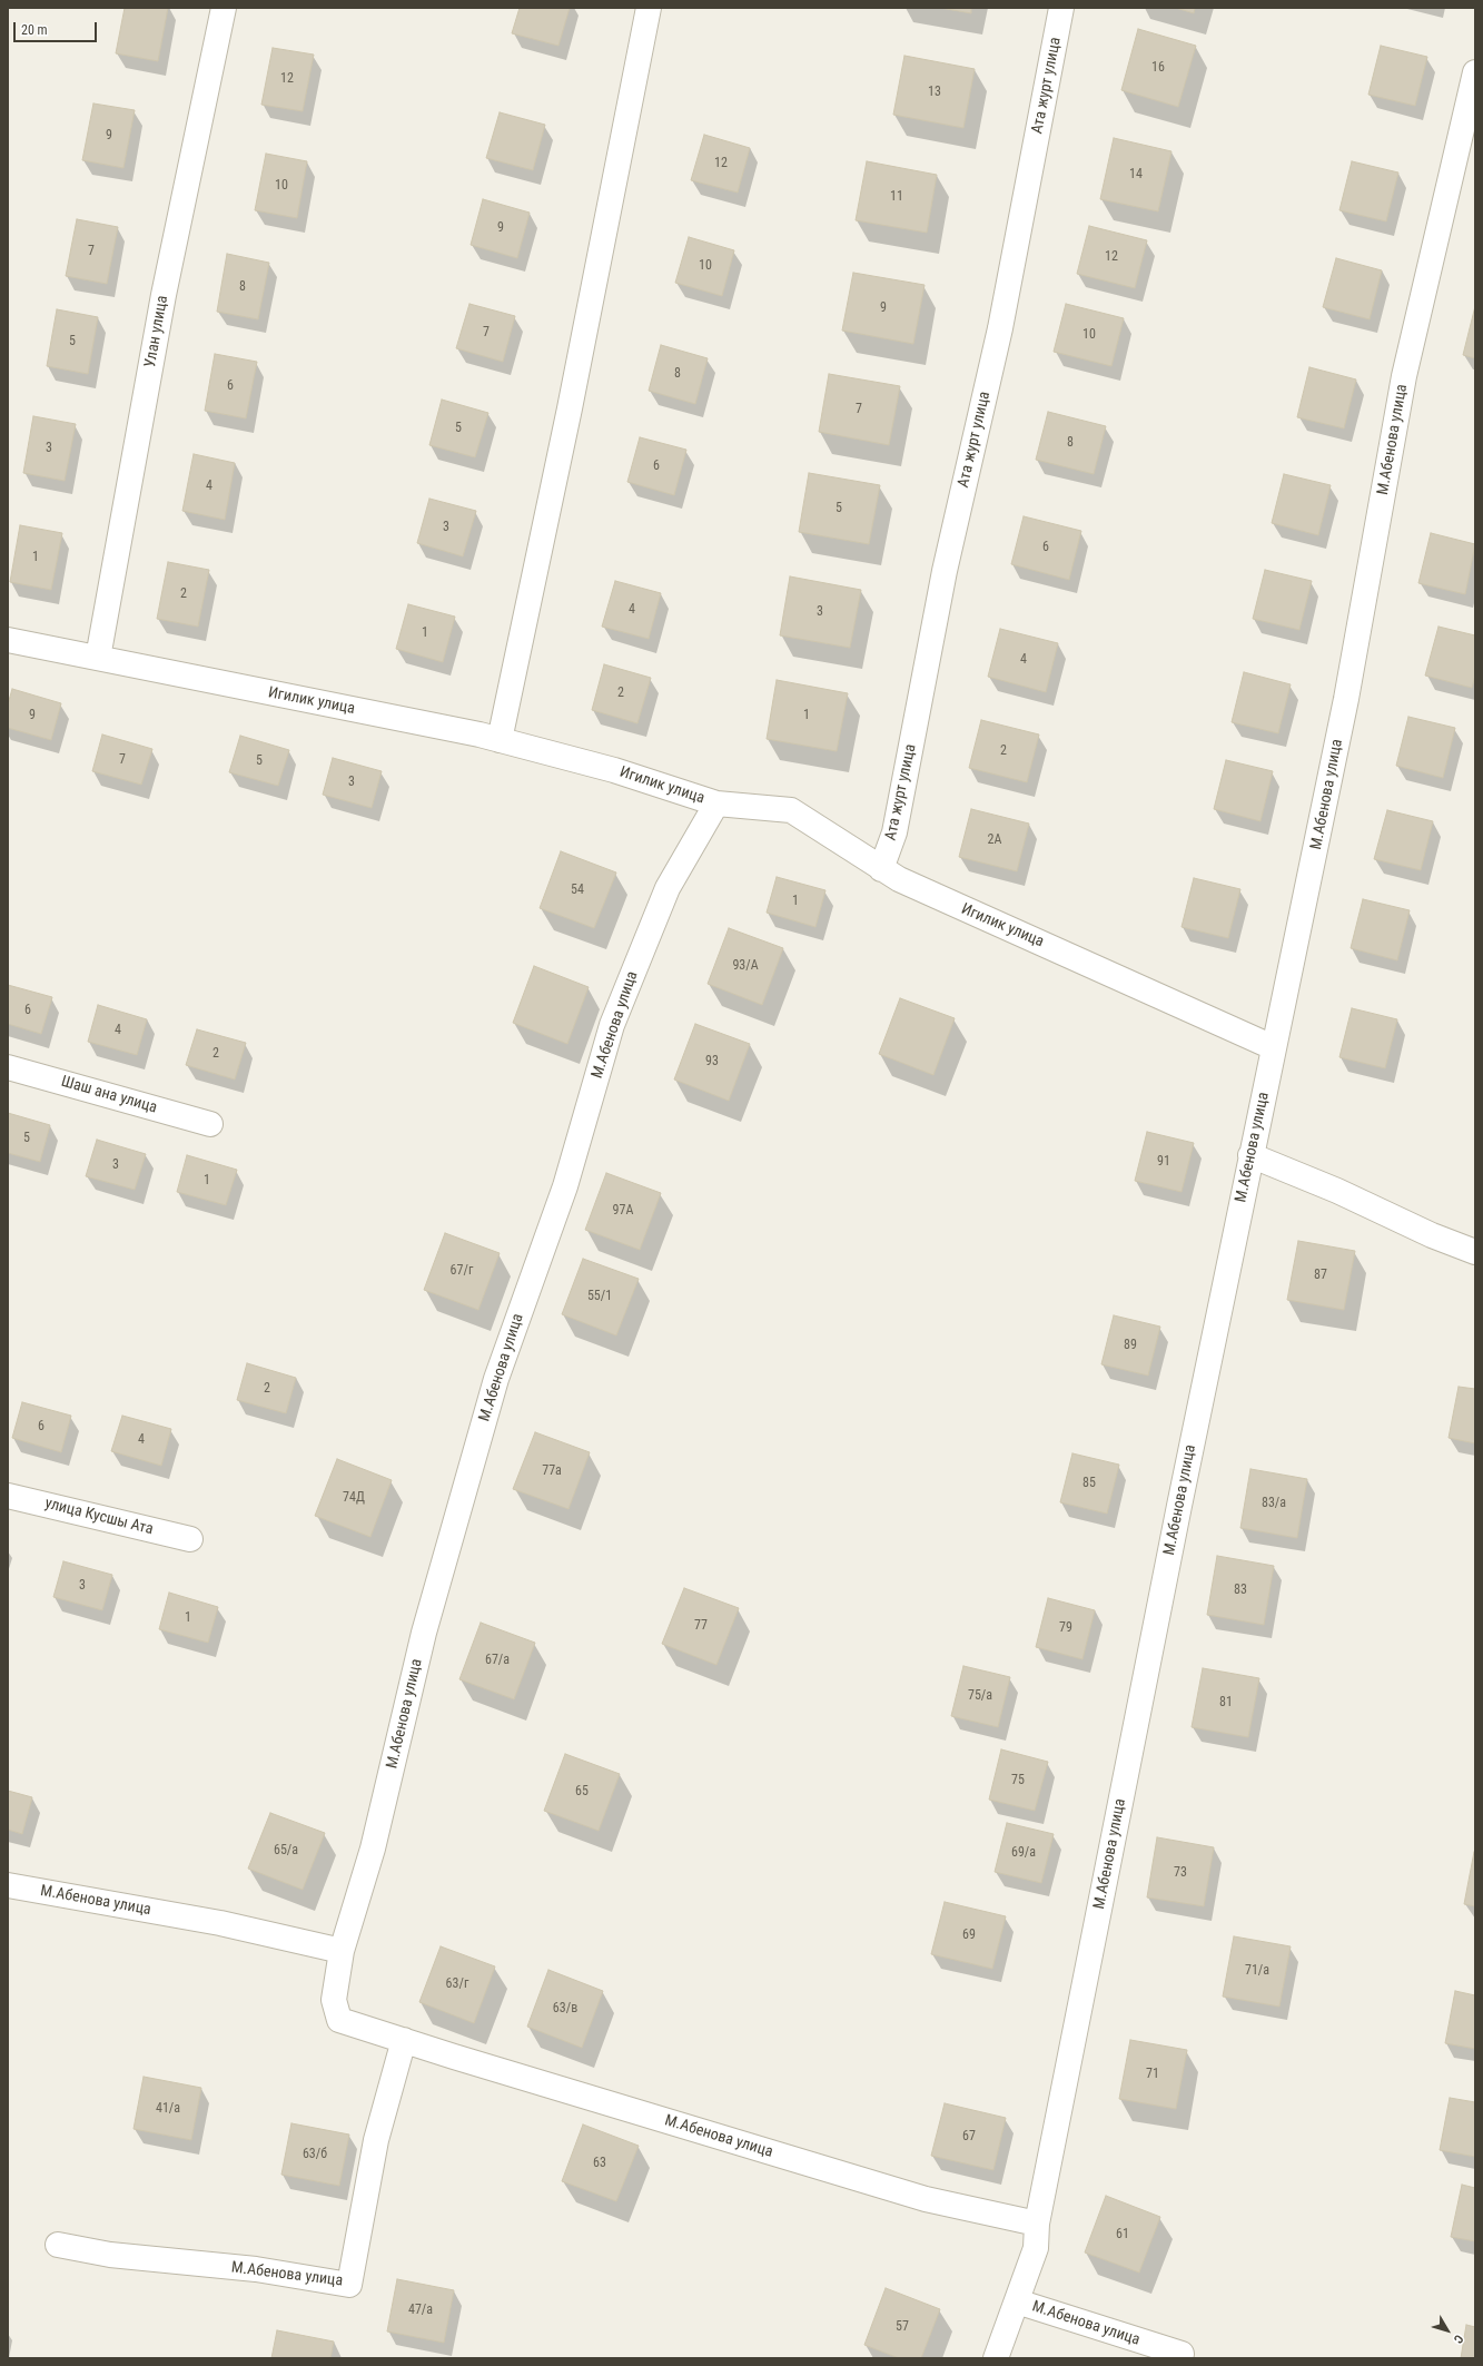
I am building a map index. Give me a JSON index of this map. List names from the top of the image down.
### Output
{
  "streets": {
    "street": [
      "Ата журт улица",
      "Улан улица",
      "М.Абенова улица",
      "Игилик улица",
      "Шаш ана улица",
      "улица Кусшы Ата"
    ]
  },
  "crossings": [
    ["Ата журт улица", "Игилик улица"],
    ["Улан улица", "Игилик улица"],
    ["М.Абенова улица", "Игилик улица"]
  ],
  "house_numbers": [
    "16",
    "12",
    "13",
    "9",
    "12",
    "14",
    "10",
    "11",
    "9",
    "7",
    "12",
    "10",
    "8",
    "9",
    "7",
    "10",
    "5",
    "8",
    "6",
    "7",
    "5",
    "8",
    "3",
    "6",
    "4",
    "5",
    "3",
    "6",
    "1",
    "2",
    "4",
    "3",
    "1",
    "4",
    "2",
    "9",
    "1",
    "2",
    "7",
    "5",
    "3",
    "2А",
    "54",
    "1",
    "93/А",
    "6",
    "4",
    "2",
    "93",
    "5",
    "91",
    "3",
    "1",
    "97А",
    "67/г",
    "87",
    "55/1",
    "89",
    "2",
    "6",
    "4",
    "77а",
    "85",
    "74Д",
    "83/а",
    "3",
    "83",
    "1",
    "77",
    "79",
    "67/а",
    "75/а",
    "81",
    "75",
    "65",
    "65/а",
    "69/а",
    "73",
    "69",
    "71/а",
    "63/г",
    "63/в",
    "71",
    "41/а",
    "67",
    "63/б",
    "63",
    "61",
    "47/а",
    "57"
  ],
  "scale_bar": "20 m",
  "north": "bottom right"
}
